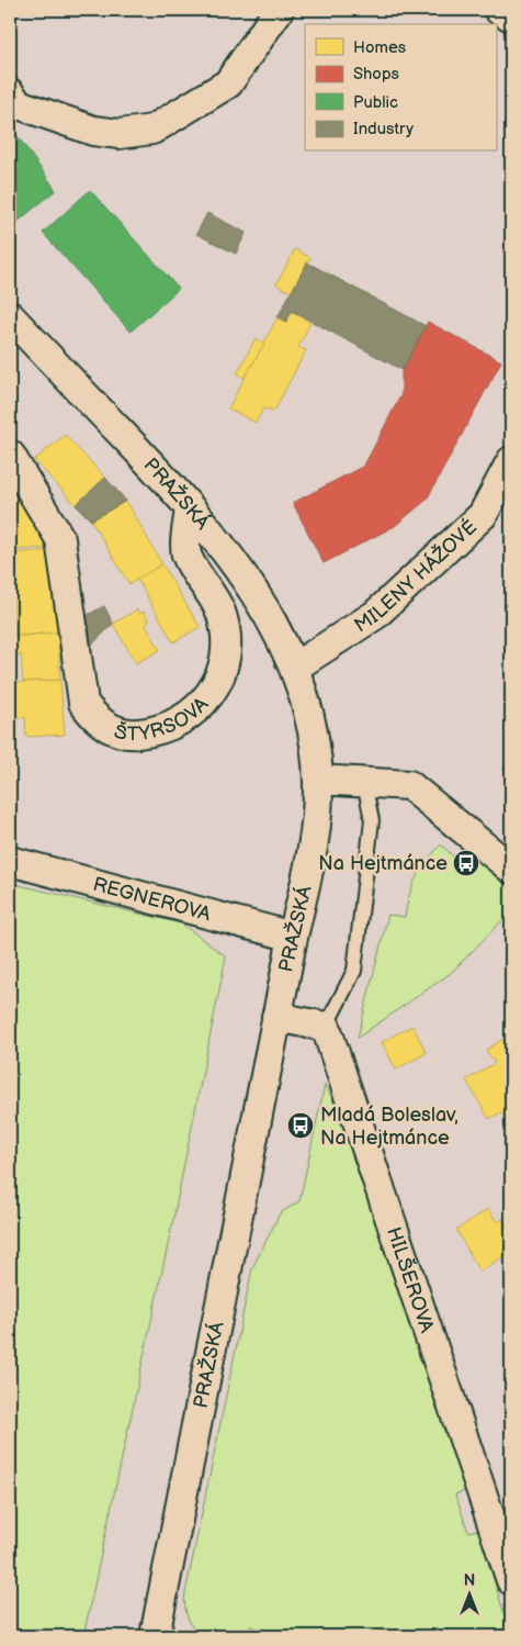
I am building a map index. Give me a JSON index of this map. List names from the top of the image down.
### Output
{
  "streets": {
    "street": [
      "PRAŽSKÁ",
      "MILENY HÁŽOVÉ",
      "ŠTYRSOVA",
      "REGNEROVA",
      "HILŠEROVA"
    ]
  },
  "crossings": [
    ["PRAŽSKÁ", "MILENY HÁŽOVÉ"],
    ["PRAŽSKÁ", "ŠTYRSOVA"],
    ["PRAŽSKÁ", "REGNEROVA"]
  ],
  "places": {
    "bus stop": ["Na Hejtmánce", "Mladá Boleslav, Na Hejtmánce"]
  },
  "legend": [
    "Homes",
    "Shops",
    "Public",
    "Industry"
  ],
  "north": "top"
}
